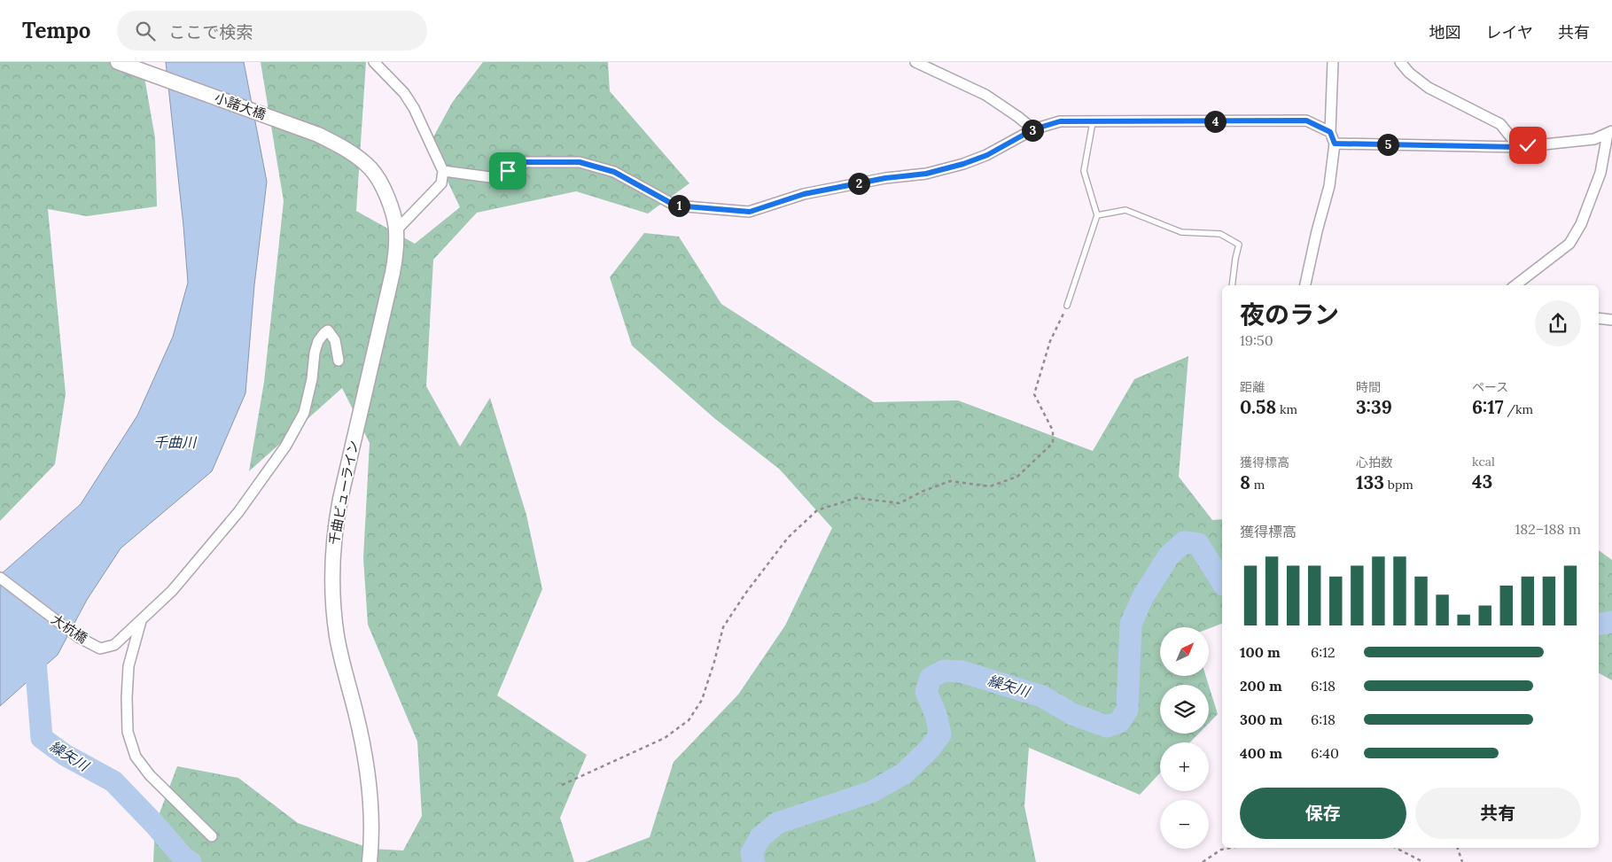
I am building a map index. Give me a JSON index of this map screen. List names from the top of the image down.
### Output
{
  "streets": {
    "street": ["小諸大橋", "千曲ビューライン", "大杭橋"]
  },
  "crossings": [
    ["小諸大橋", "千曲ビューライン"]
  ],
  "water": ["千曲川", "繰矢川"],
  "north": "top right",
  "page": {
    "header": "Tempo",
    "search": "ここで検索",
    "nav": ["地図", "レイヤ", "共有"],
    "pins": [
      "4",
      "3",
      "5",
      "2",
      "1"
    ],
    "heading": ["夜のラン", "19:50"],
    "stats": [
      ["距離", "0.58 km"],
      ["時間", "3:39"],
      ["ペース", "6:17 /km"],
      ["獲得標高", "8 m"],
      ["心拍数", "133 bpm"],
      ["kcal", "43"]
    ],
    "chart": ["獲得標高", "182–188 m"],
    "map_buttons": ["+", "−"],
    "list": [
      {
        "name": "100 m",
        "note": "6:12"
      },
      {
        "name": "200 m",
        "note": "6:18"
      },
      {
        "name": "300 m",
        "note": "6:18"
      },
      {
        "name": "400 m",
        "note": "6:40"
      }
    ],
    "buttons": ["保存", "共有"]
  }
}
